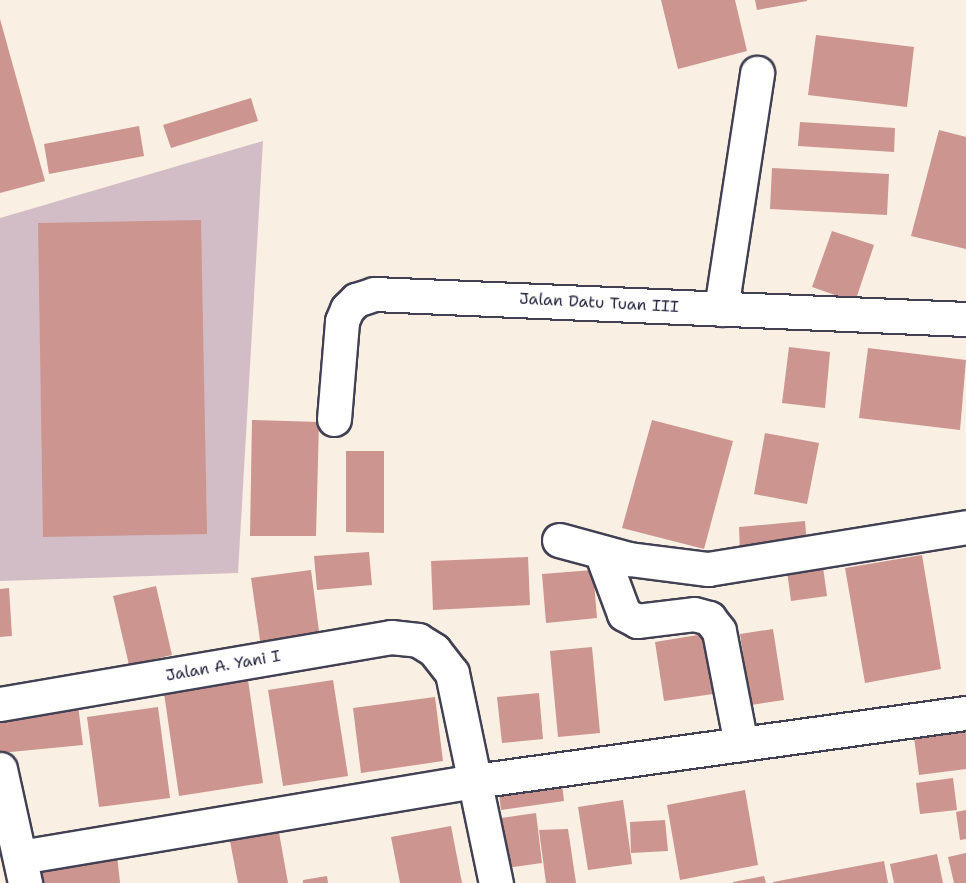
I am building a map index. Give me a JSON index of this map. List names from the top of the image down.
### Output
{
  "streets": {
    "street": ["Jalan Datu Tuan III", "Jalan A. Yani I"]
  }
}
